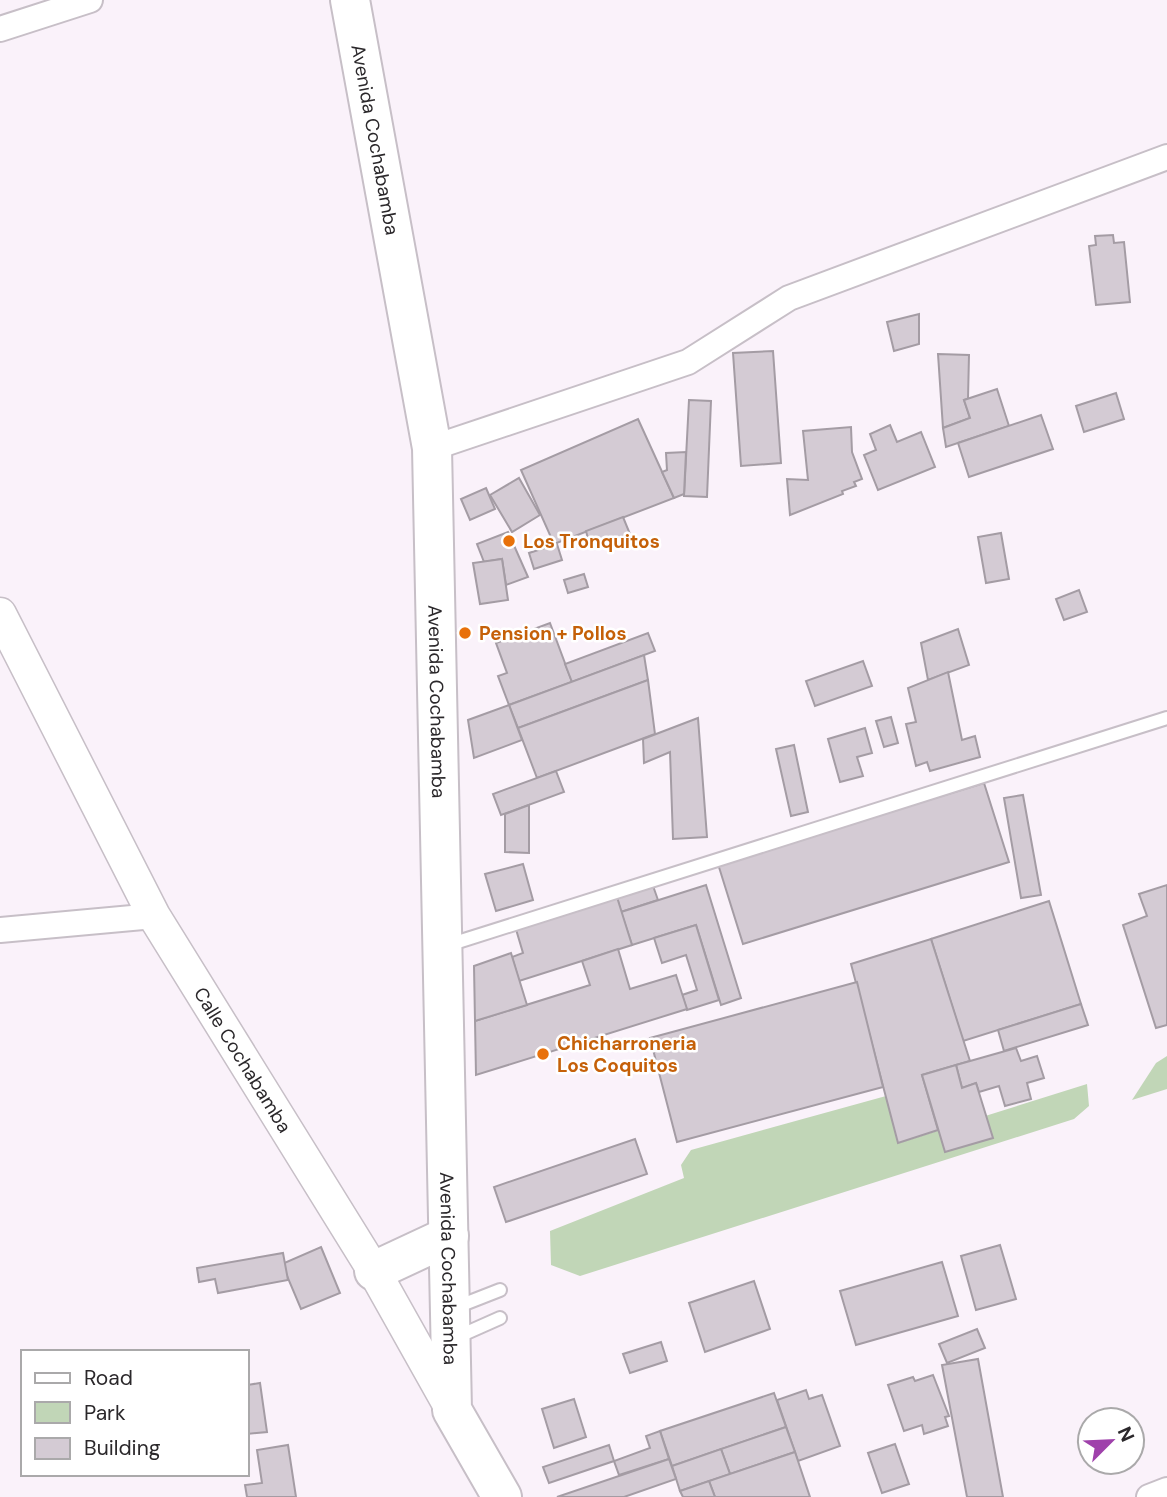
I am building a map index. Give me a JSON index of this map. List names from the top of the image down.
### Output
{
  "streets": {
    "main road": ["Avenida Cochabamba", "Calle Cochabamba"]
  },
  "crossings": [
    ["Avenida Cochabamba", "Calle Cochabamba"]
  ],
  "places": ["Los Tronquitos", "Pension + Pollos", "Chicharroneria Los Coquitos"],
  "legend": ["Road", "Park", "Building"],
  "north": "top right"
}
